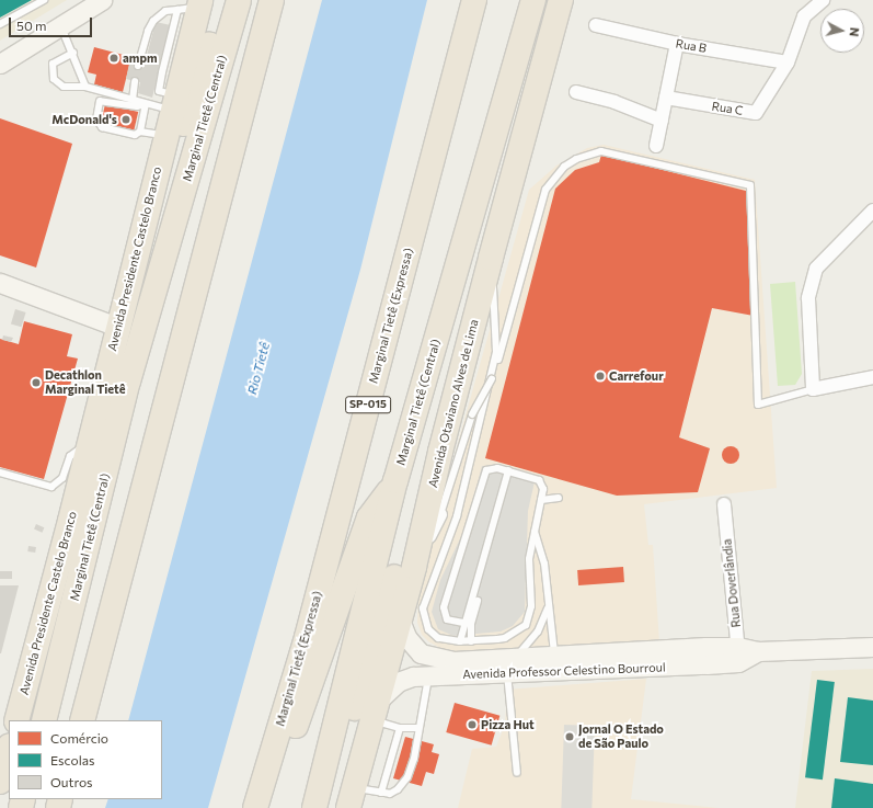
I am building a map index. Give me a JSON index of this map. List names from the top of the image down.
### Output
{
  "streets": {
    "highway": [
      "Marginal Tietê (Central)",
      "Avenida Presidente Castelo Branco",
      "Marginal Tietê (Expressa)",
      "Avenida Otaviano Alves de Lima",
      "SP-015"
    ],
    "main road": ["Avenida Professor Celestino Bourroul"],
    "street": ["Rua B", "Rua C", "Rua Doverlândia"]
  },
  "crossings": [
    ["Rua B", "Rua C"],
    ["Avenida Otaviano Alves de Lima", "Avenida Professor Celestino Bourroul"],
    ["Rua Doverlândia", "Avenida Professor Celestino Bourroul"]
  ],
  "water": ["Rio Tietê"],
  "places": [
    "ampm",
    "McDonald's",
    "Carrefour",
    "Decathlon Marginal Tietê",
    "Pizza Hut",
    "Jornal O Estado de São Paulo"
  ],
  "legend": ["Comércio", "Escolas", "Outros"],
  "scale_bar": "50 m",
  "north": "right"
}
